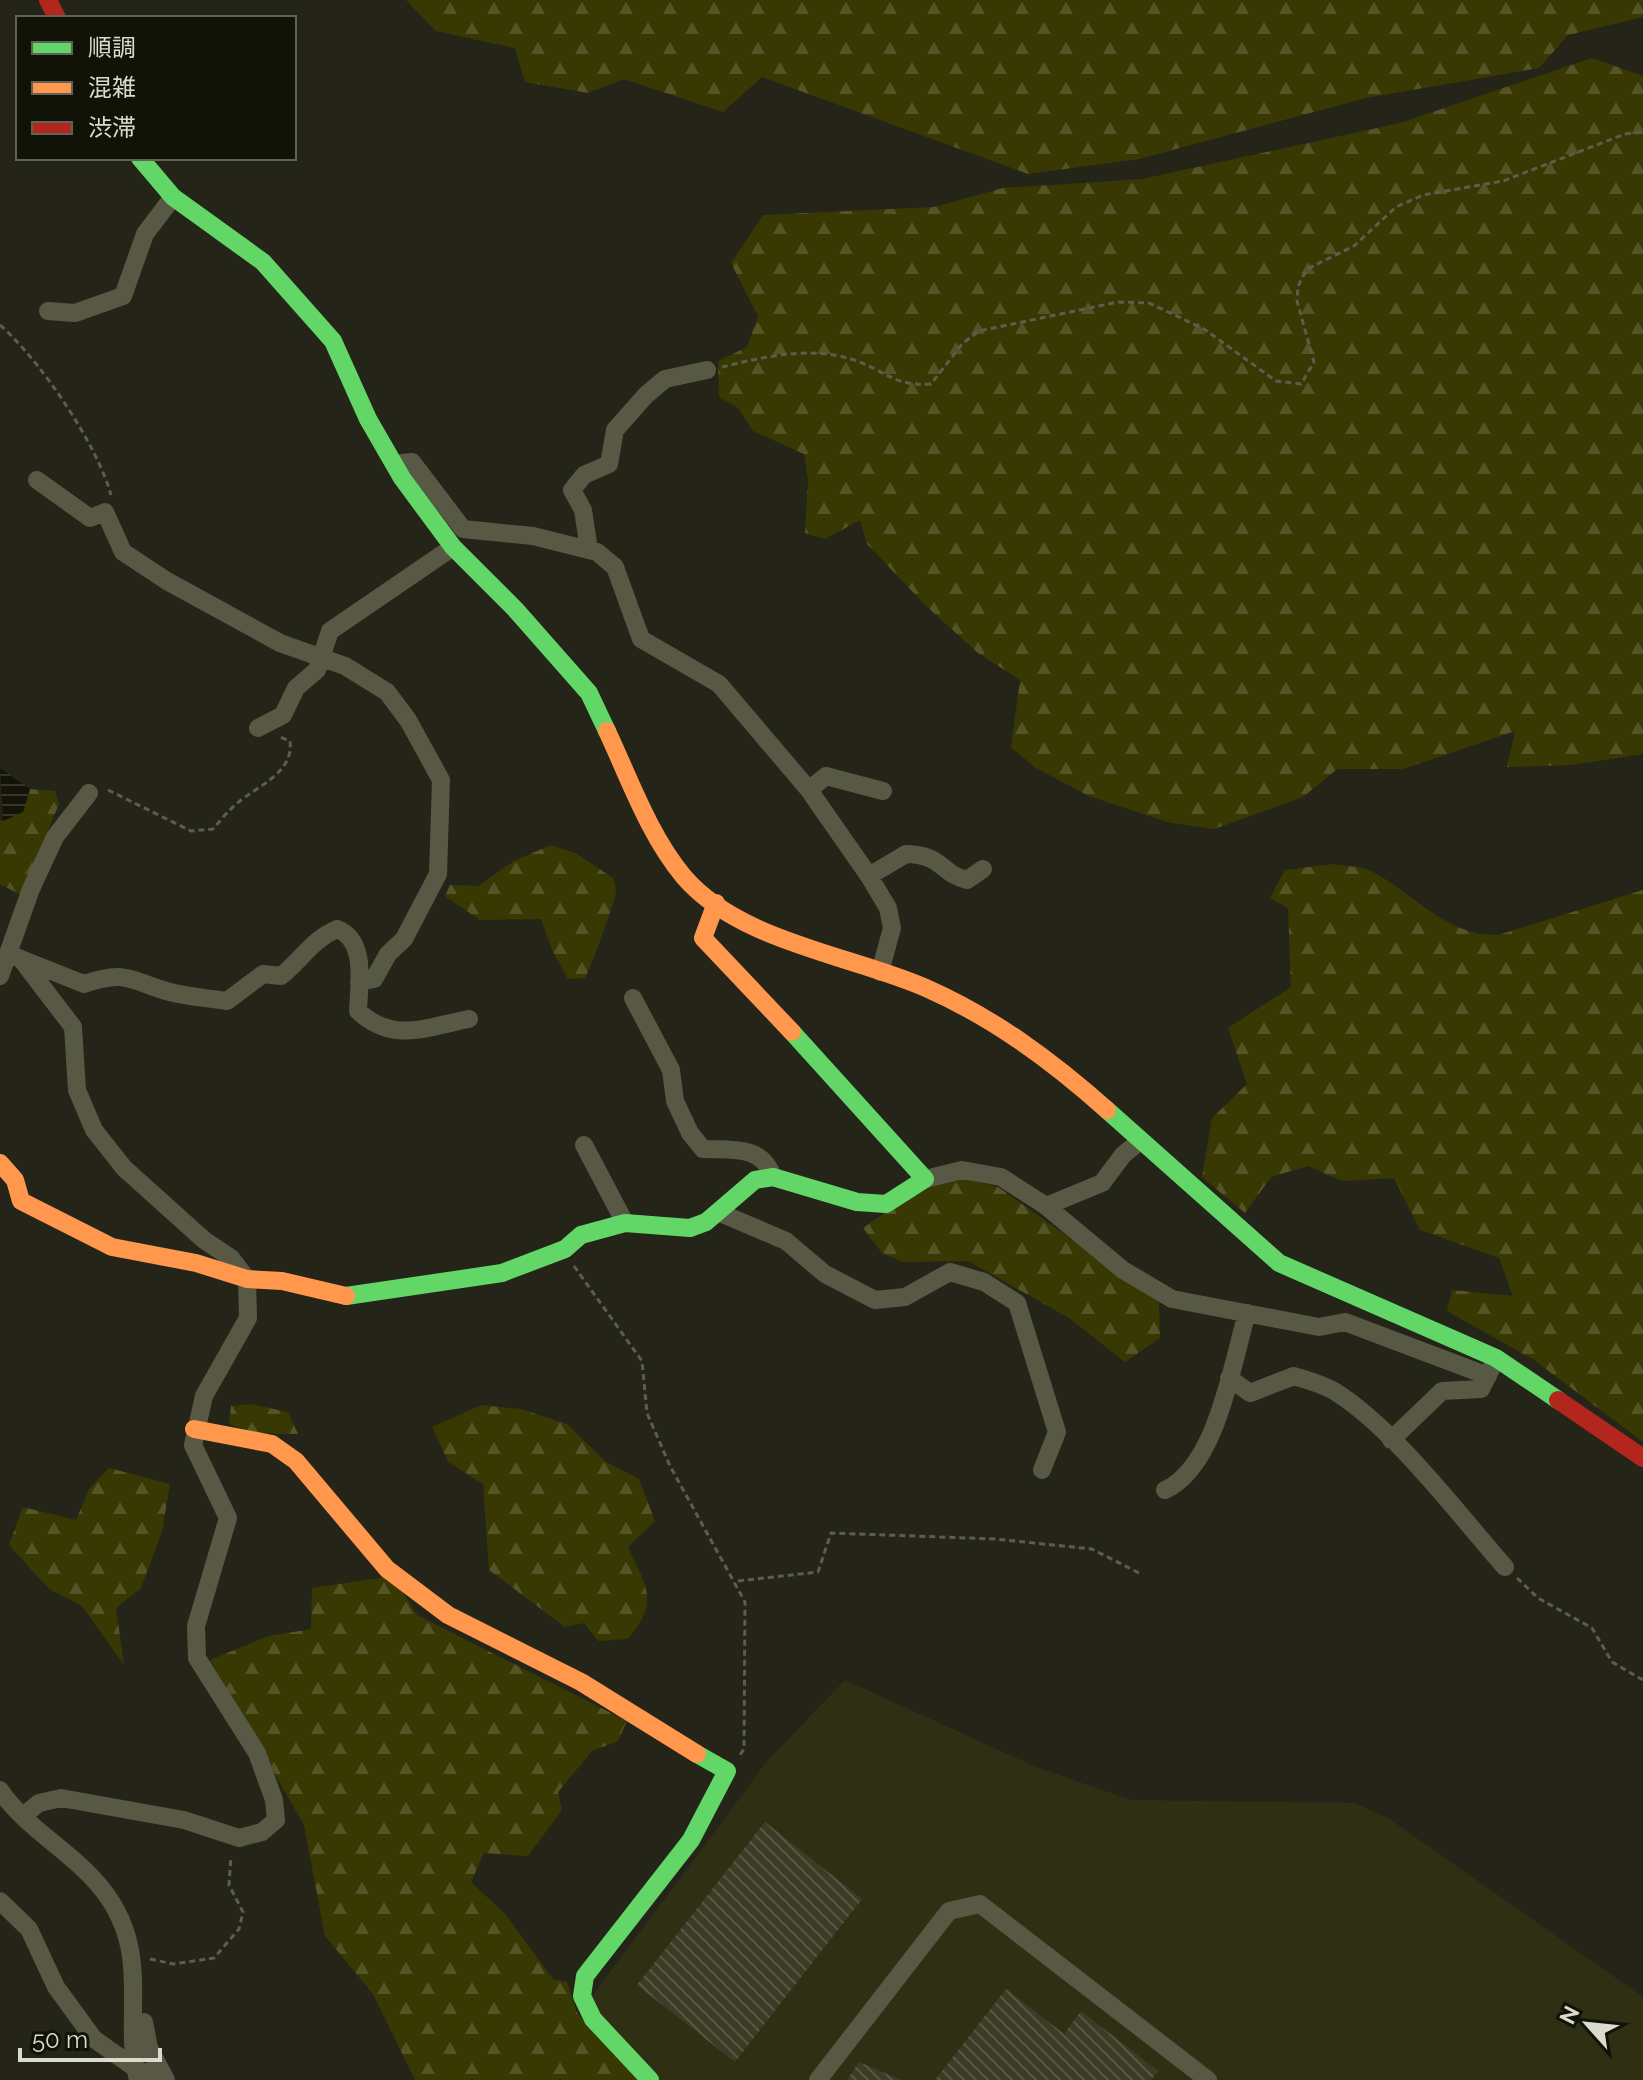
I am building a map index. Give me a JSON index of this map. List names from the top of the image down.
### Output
{
  "legend": ["順調", "混雑", "渋滞"],
  "scale_bar": "50 m",
  "north": "top left"
}
